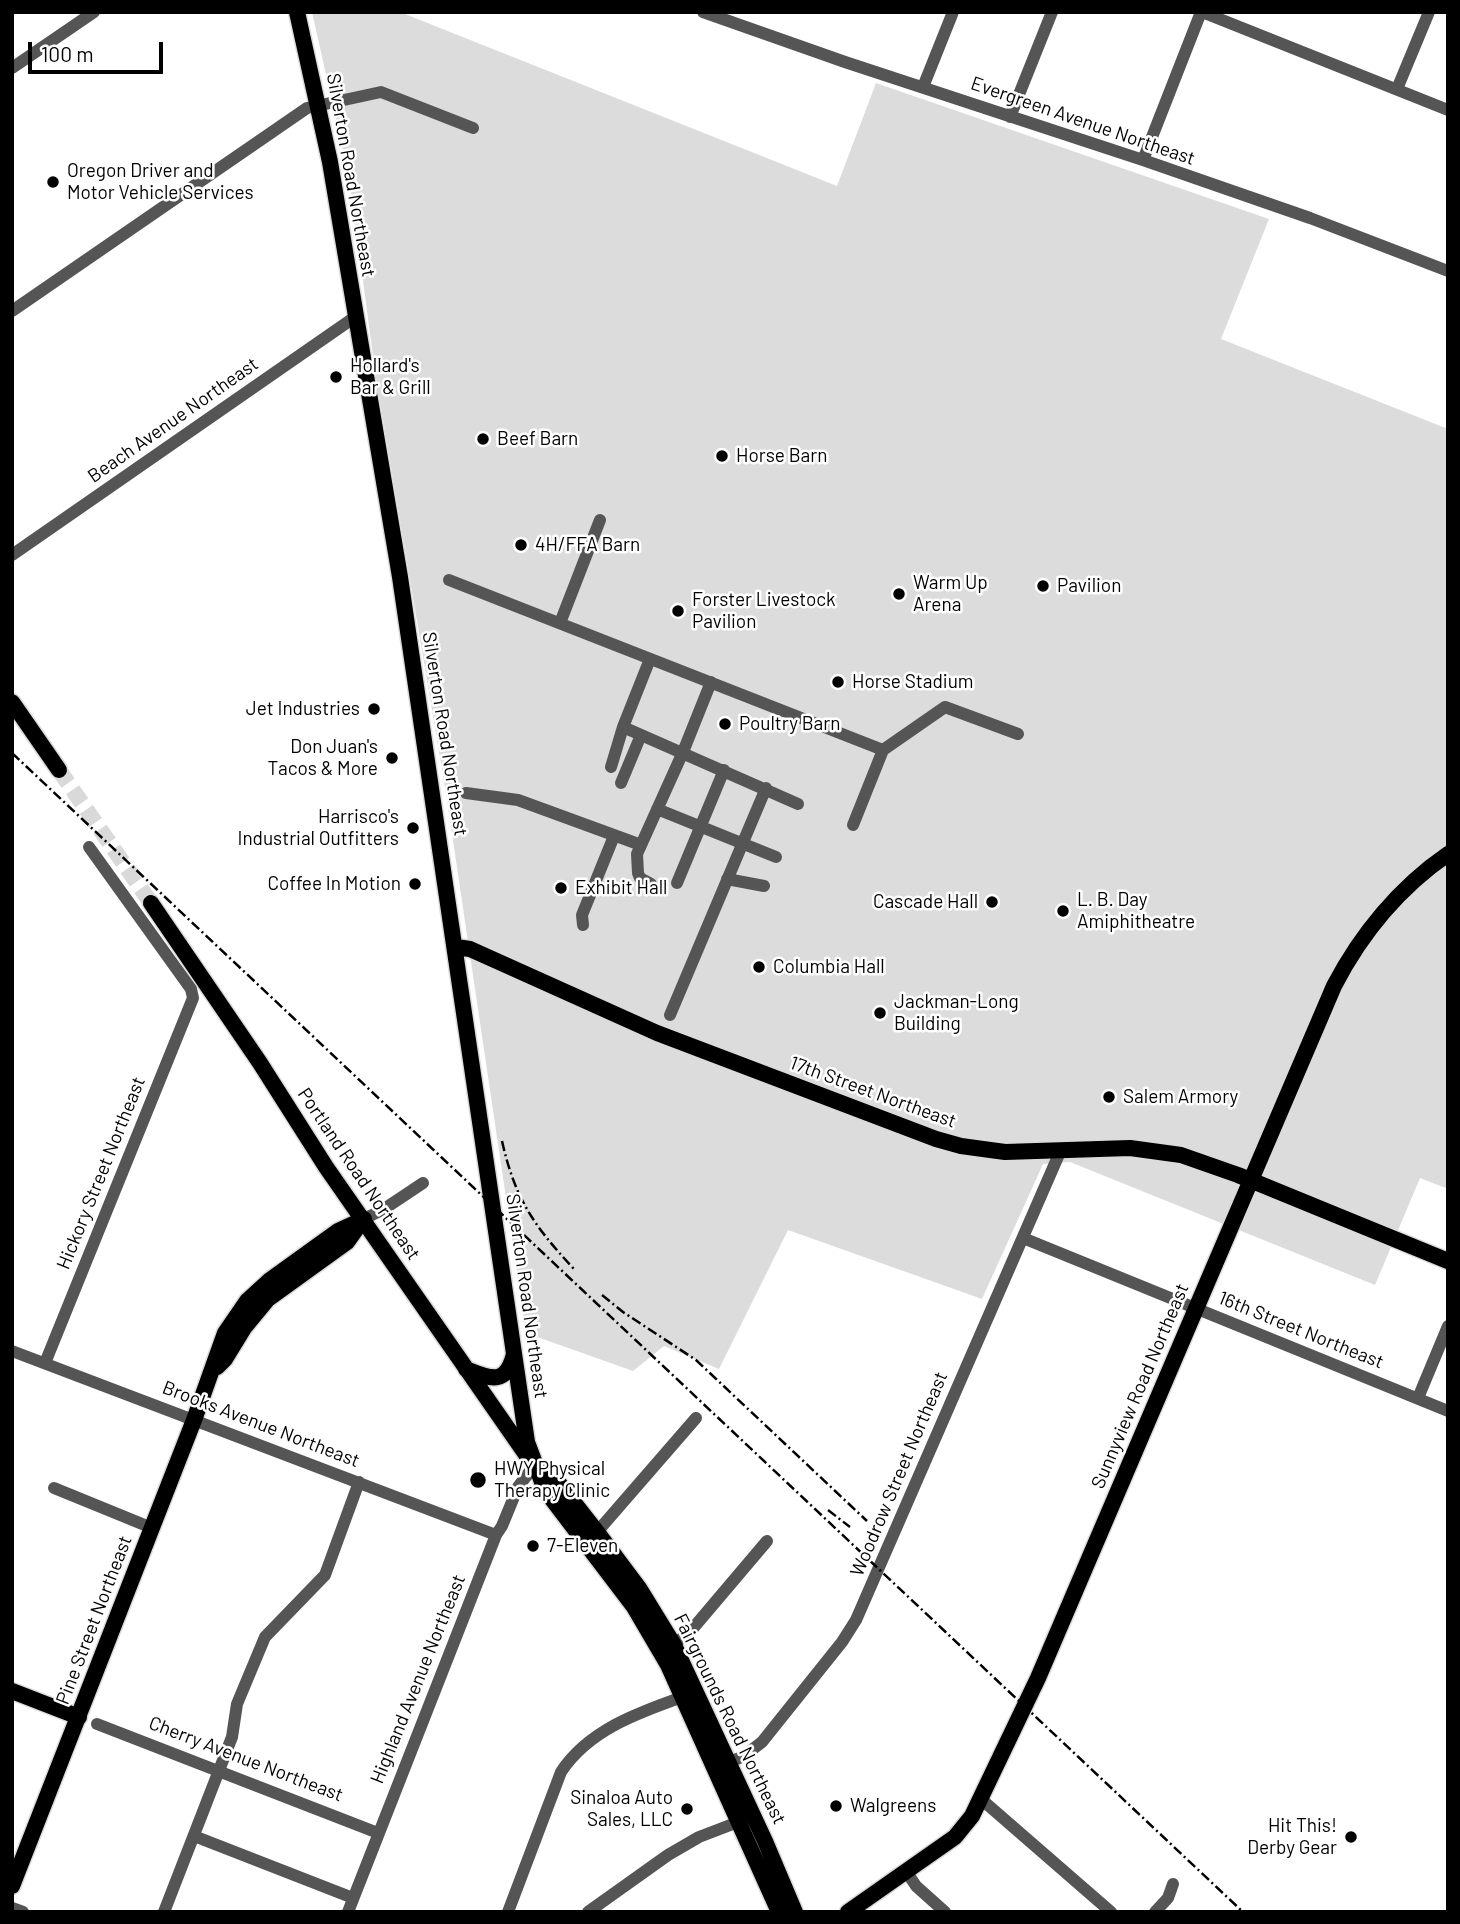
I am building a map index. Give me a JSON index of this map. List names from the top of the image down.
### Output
{
  "streets": {
    "main road": [
      "Silverton Road Northeast",
      "17th Street Northeast",
      "Portland Road Northeast",
      "Sunnyview Road Northeast",
      "Pine Street Northeast",
      "Fairgrounds Road Northeast"
    ],
    "street": [
      "Evergreen Avenue Northeast",
      "Beach Avenue Northeast",
      "Hickory Street Northeast",
      "16th Street Northeast",
      "Brooks Avenue Northeast",
      "Woodrow Street Northeast",
      "Highland Avenue Northeast",
      "Cherry Avenue Northeast"
    ]
  },
  "crossings": [
    ["Silverton Road Northeast", "Beach Avenue Northeast"],
    ["Silverton Road Northeast", "17th Street Northeast"],
    ["Silverton Road Northeast", "Portland Road Northeast"],
    ["Silverton Road Northeast", "Highland Avenue Northeast"],
    ["Silverton Road Northeast", "Fairgrounds Road Northeast"],
    ["17th Street Northeast", "Sunnyview Road Northeast"],
    ["17th Street Northeast", "Woodrow Street Northeast"],
    ["Hickory Street Northeast", "Brooks Avenue Northeast"],
    ["Portland Road Northeast", "Pine Street Northeast"],
    ["Portland Road Northeast", "Highland Avenue Northeast"],
    ["Portland Road Northeast", "Fairgrounds Road Northeast"],
    ["16th Street Northeast", "Sunnyview Road Northeast"],
    ["16th Street Northeast", "Woodrow Street Northeast"],
    ["Brooks Avenue Northeast", "Pine Street Northeast"],
    ["Brooks Avenue Northeast", "Highland Avenue Northeast"],
    ["Woodrow Street Northeast", "Fairgrounds Road Northeast"],
    ["Highland Avenue Northeast", "Fairgrounds Road Northeast"],
    ["Highland Avenue Northeast", "Cherry Avenue Northeast"]
  ],
  "places": [
    "Oregon Driver and Motor Vehicle Services",
    "Hollard's Bar & Grill",
    "Beef Barn",
    "Horse Barn",
    "4H/FFA Barn",
    "Pavilion",
    "Warm Up Arena",
    "Forster Livestock Pavilion",
    "Horse Stadium",
    "Jet Industries",
    "Poultry Barn",
    "Don Juan's Tacos & More",
    "Harrisco's Industrial Outfitters",
    "Coffee In Motion",
    "Exhibit Hall",
    "Cascade Hall",
    "L. B. Day Amiphitheatre",
    "Columbia Hall",
    "Jackman-Long Building",
    "Salem Armory",
    "HWY Physical Therapy Clinic",
    "7-Eleven",
    "Walgreens",
    "Sinaloa Auto Sales, LLC",
    "Hit This! Derby Gear"
  ],
  "scale_bar": "100 m"
}
